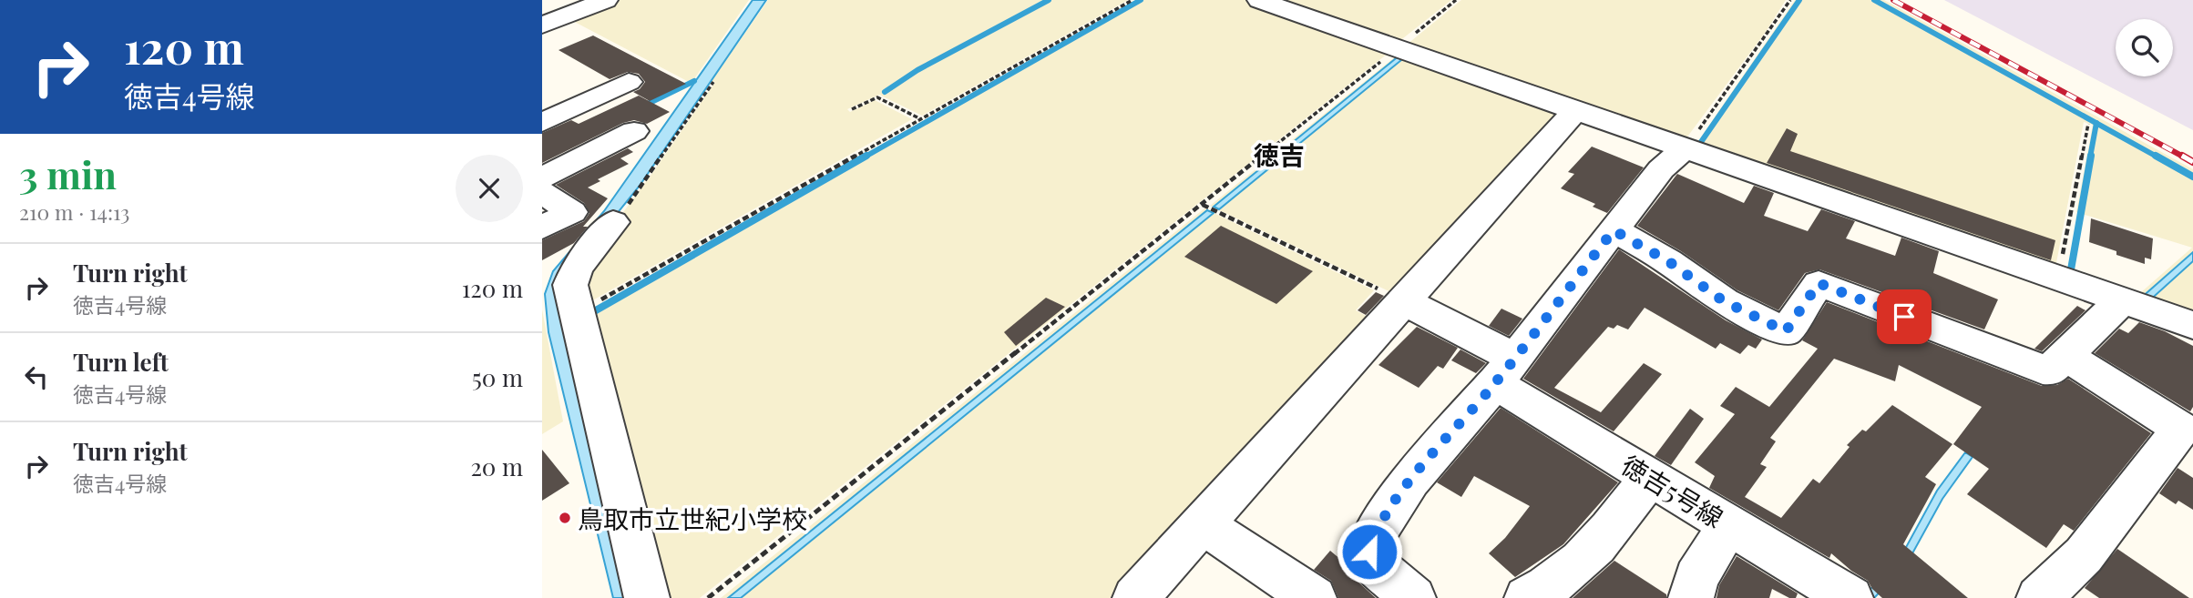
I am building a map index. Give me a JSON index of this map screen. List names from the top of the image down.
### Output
{
  "streets": {
    "street": ["徳吉5号線"]
  },
  "districts": ["徳吉"],
  "places": ["鳥取市立世紀小学校"],
  "page": {
    "turn": ["120 m", "徳吉4号線"],
    "heading": ["3 min", "210 m · 14:13"],
    "list": [
      {
        "name": "Turn right",
        "note": "徳吉4号線",
        "value": "120 m"
      },
      {
        "name": "Turn left",
        "note": "徳吉4号線",
        "value": "50 m"
      },
      {
        "name": "Turn right",
        "note": "徳吉4号線",
        "value": "20 m"
      }
    ]
  }
}
